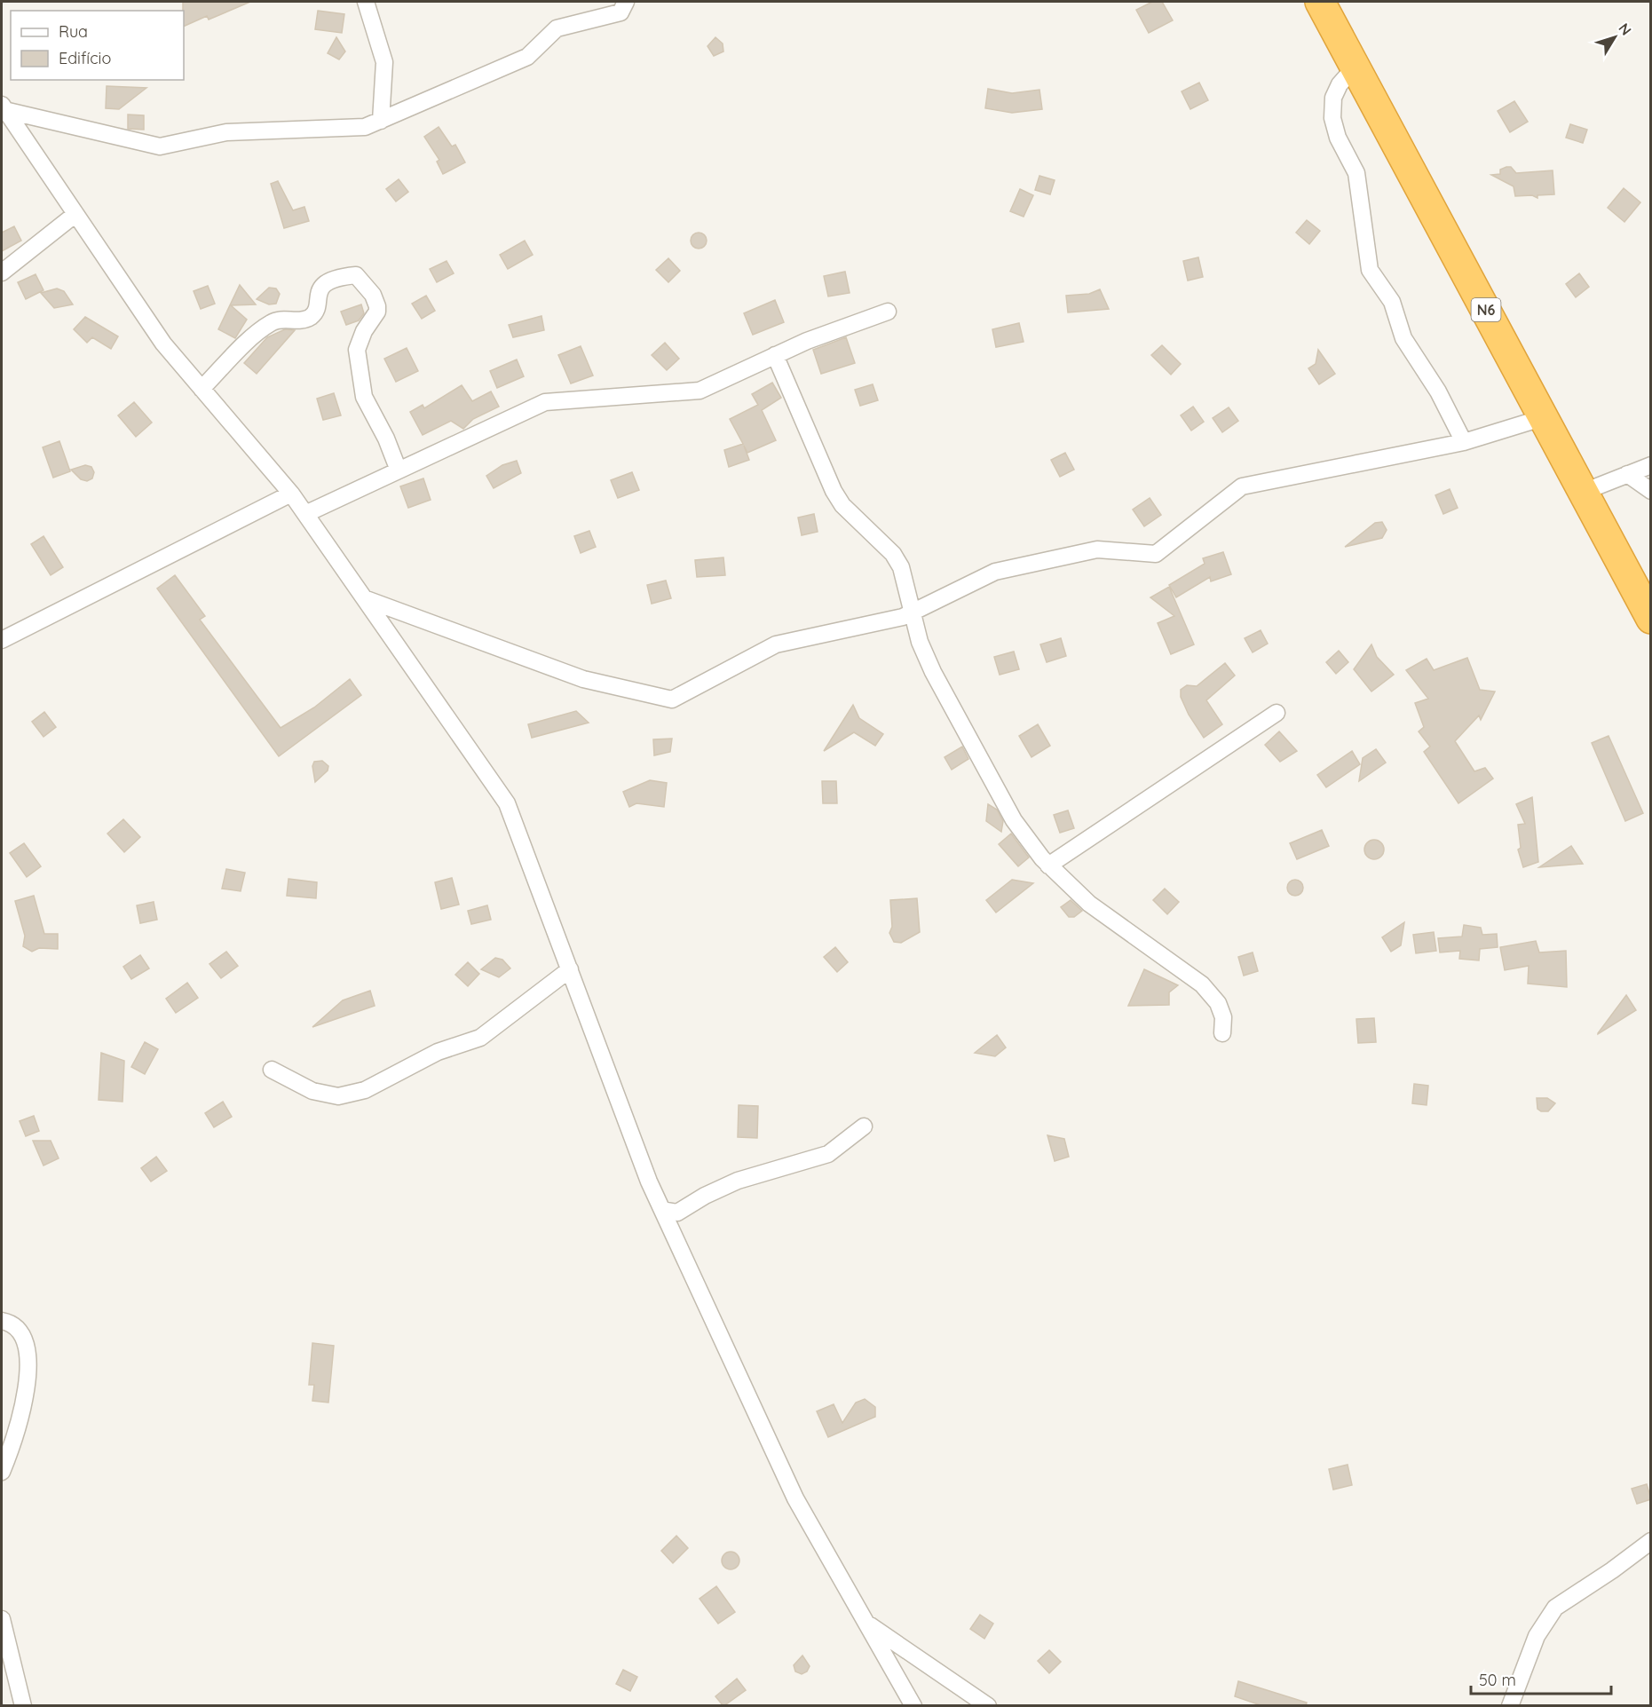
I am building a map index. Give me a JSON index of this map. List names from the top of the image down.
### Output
{
  "streets": {
    "highway": ["N6"]
  },
  "legend": ["Rua", "Edifício"],
  "scale_bar": "50 m",
  "north": "top right"
}
